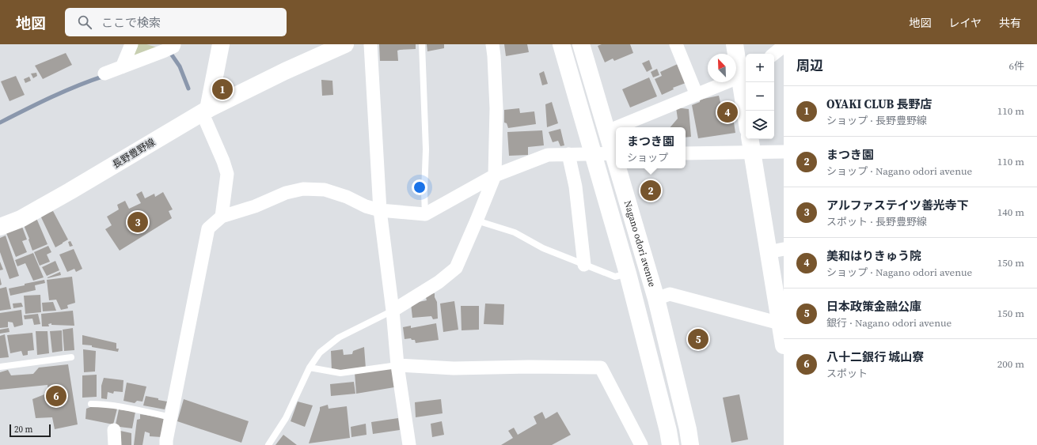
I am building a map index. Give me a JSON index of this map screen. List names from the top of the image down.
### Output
{
  "streets": {
    "street": ["長野豊野線", "Nagano odori avenue"]
  },
  "scale_bar": "20 m",
  "north": "top left",
  "page": {
    "header": "地図",
    "search": "ここで検索",
    "nav": ["地図", "レイヤ", "共有"],
    "heading": ["周辺", "6件"],
    "map_buttons": ["+", "−"],
    "pins": [
      "1",
      "4",
      "2",
      "3",
      "5",
      "6"
    ],
    "list": [
      {
        "mark": "1",
        "name": "OYAKI CLUB 長野店",
        "note": "ショップ · 長野豊野線",
        "value": "110 m"
      },
      {
        "mark": "2",
        "name": "まつき園",
        "note": "ショップ · Nagano odori avenue",
        "value": "110 m"
      },
      {
        "mark": "3",
        "name": "アルファステイツ善光寺下",
        "note": "スポット · 長野豊野線",
        "value": "140 m"
      },
      {
        "mark": "4",
        "name": "美和はりきゅう院",
        "note": "ショップ · Nagano odori avenue",
        "value": "150 m"
      },
      {
        "mark": "5",
        "name": "日本政策金融公庫",
        "note": "銀行 · Nagano odori avenue",
        "value": "150 m"
      },
      {
        "mark": "6",
        "name": "八十二銀行 城山寮",
        "note": "スポット",
        "value": "200 m"
      }
    ],
    "popup": ["まつき園", "ショップ"],
    "scale": "20 m"
  }
}
